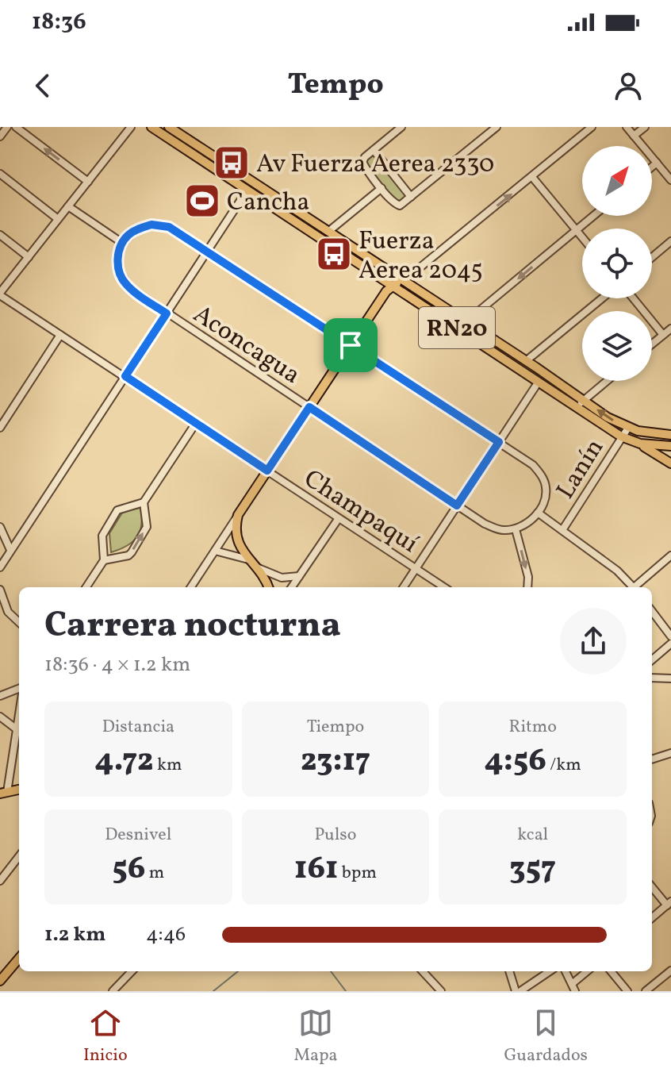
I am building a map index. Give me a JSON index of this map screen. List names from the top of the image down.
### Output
{
  "streets": {
    "main road": ["RN20"],
    "street": ["Aconcagua", "Lanín", "Champaquí"]
  },
  "crossings": [
    ["RN20", "Lanín"]
  ],
  "places": {
    "bus stop": ["Av Fuerza Aerea 2330", "Fuerza Aerea 2045"],
    "sports": ["Cancha"]
  },
  "north": "top right",
  "page": {
    "status": "18:36",
    "header": "Tempo",
    "heading": ["Carrera nocturna", "18:36 · 4 × 1.2 km"],
    "stats": [
      ["Distancia", "4.72 km"],
      ["Tiempo", "23:17"],
      ["Ritmo", "4:56 /km"],
      ["Desnivel", "56 m"],
      ["Pulso", "161 bpm"],
      ["kcal", "357"]
    ],
    "list": [
      {
        "name": "1.2 km",
        "note": "4:46"
      }
    ],
    "tabs": ["Inicio", "Mapa", "Guardados"]
  }
}
